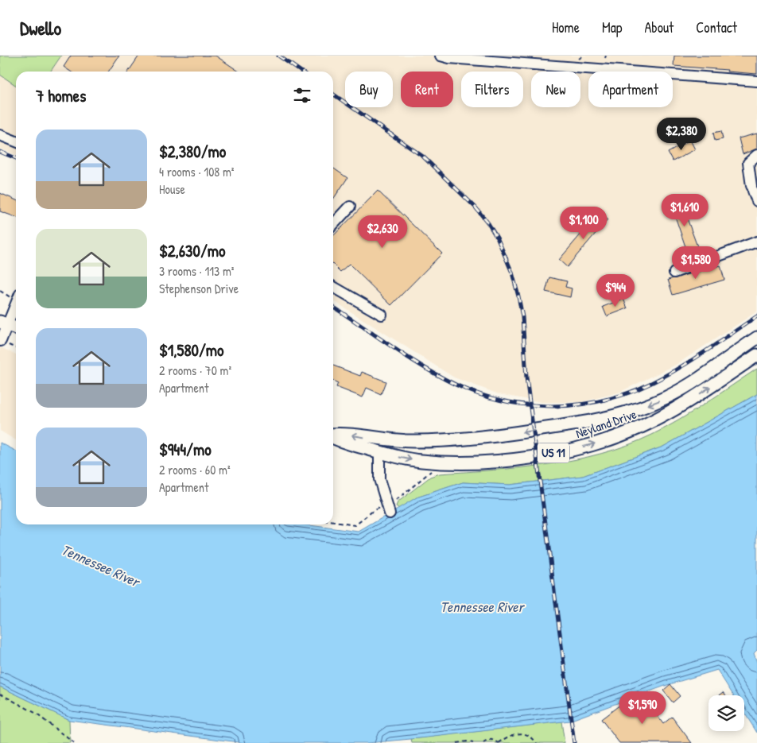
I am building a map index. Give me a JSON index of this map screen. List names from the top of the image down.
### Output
{
  "streets": {
    "main road": ["Neyland Drive", "US 11"]
  },
  "water": ["Tennessee River"],
  "page": {
    "header": "Dwello",
    "nav": [
      "Home",
      "Map",
      "About",
      "Contact"
    ],
    "chip": [
      "Buy",
      "Rent",
      "Filters",
      "New",
      "Apartment"
    ],
    "heading": "7 homes",
    "price": [
      "$2,380",
      "$1,610",
      "$1,100",
      "$2,630",
      "$1,580",
      "$944",
      "$1,590"
    ],
    "list": [
      {
        "name": "$2,380/mo",
        "note": "4 rooms · 108 m² · House"
      },
      {
        "name": "$2,630/mo",
        "note": "3 rooms · 113 m² · Stephenson Drive"
      },
      {
        "name": "$1,580/mo",
        "note": "2 rooms · 70 m² · Apartment"
      },
      {
        "name": "$944/mo",
        "note": "2 rooms · 60 m² · Apartment"
      }
    ]
  }
}
